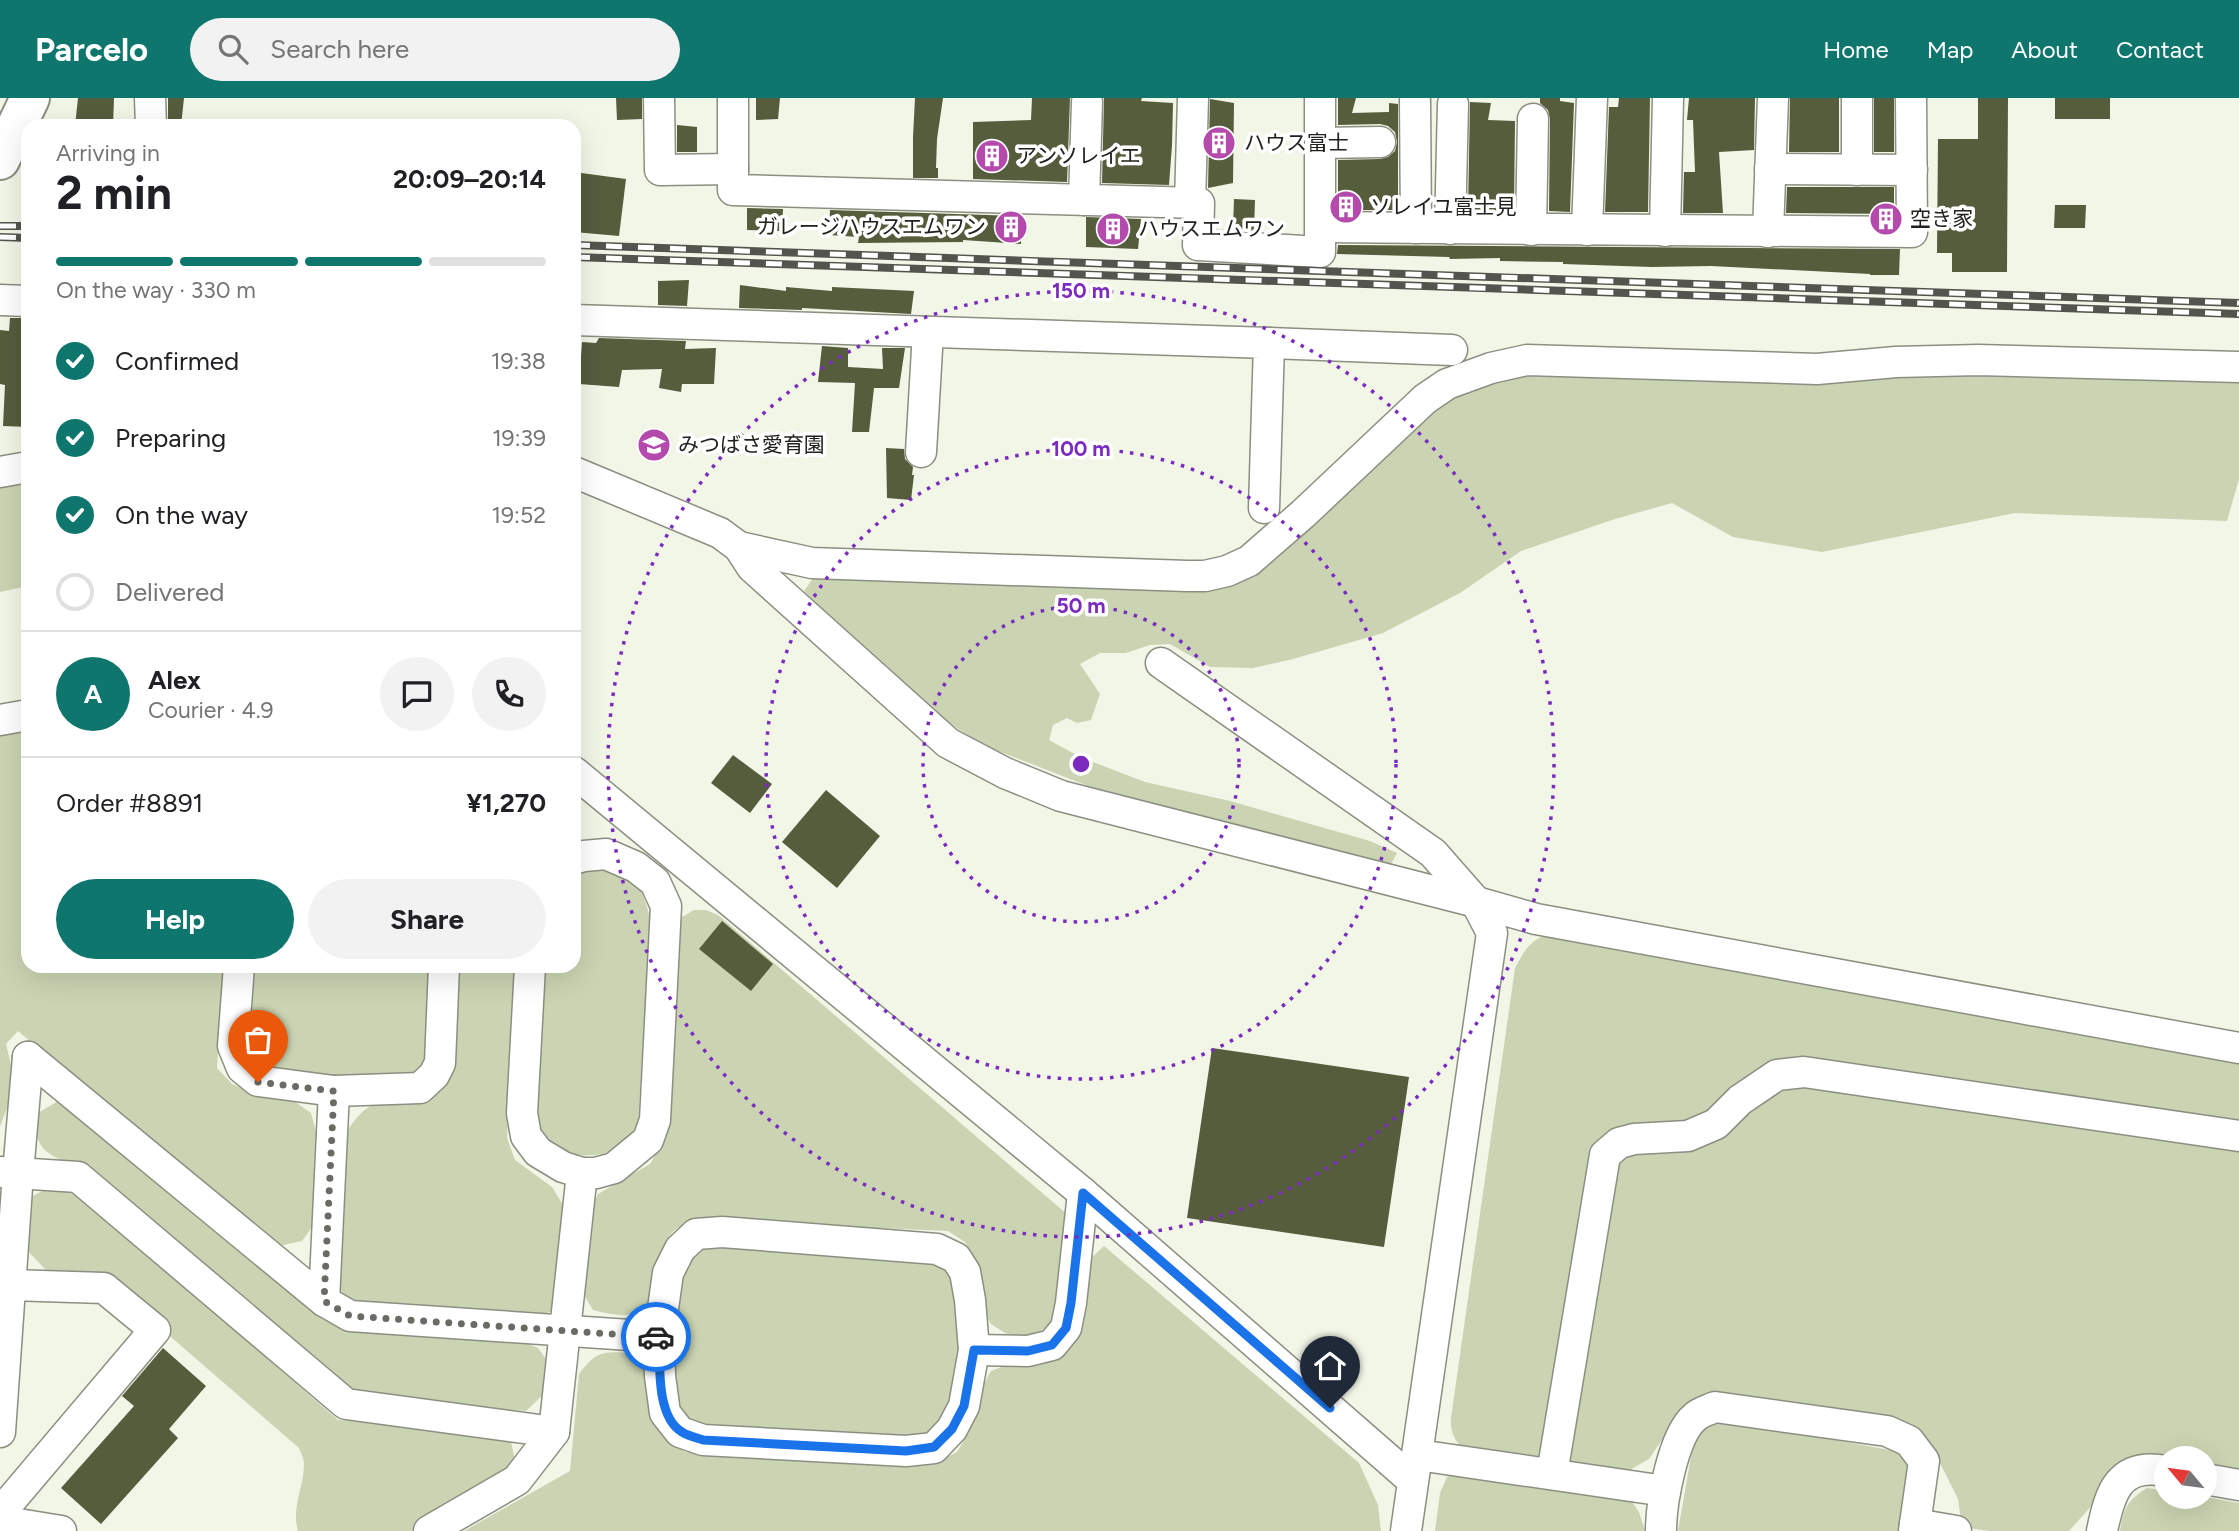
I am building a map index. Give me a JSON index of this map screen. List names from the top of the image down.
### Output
{
  "places": {
    "building": [
      "ハウス富士",
      "アンソレイエ",
      "ソレイユ富士見",
      "空き家",
      "ガレージハウスエムワン",
      "ハウスエムワン"
    ],
    "school or university": ["みつばさ愛育園"]
  },
  "north": "top left",
  "page": {
    "header": "Parcelo",
    "search": "Search here",
    "nav": [
      "Home",
      "Map",
      "About",
      "Contact"
    ],
    "heading": ["2 min", "Arriving in", "20:09–20:14"],
    "panel": [
      "Alex",
      "Courier · 4.9",
      "Order #8891",
      "¥1,270"
    ],
    "bar": "On the way · 330 m",
    "list": [
      ["Confirmed", "19:38"],
      ["Preparing", "19:39"],
      ["On the way", "19:52"],
      "Delivered"
    ],
    "round": "A",
    "buttons": ["Help", "Share"]
  },
  "rings": ["150 m", "100 m", "50 m"]
}
